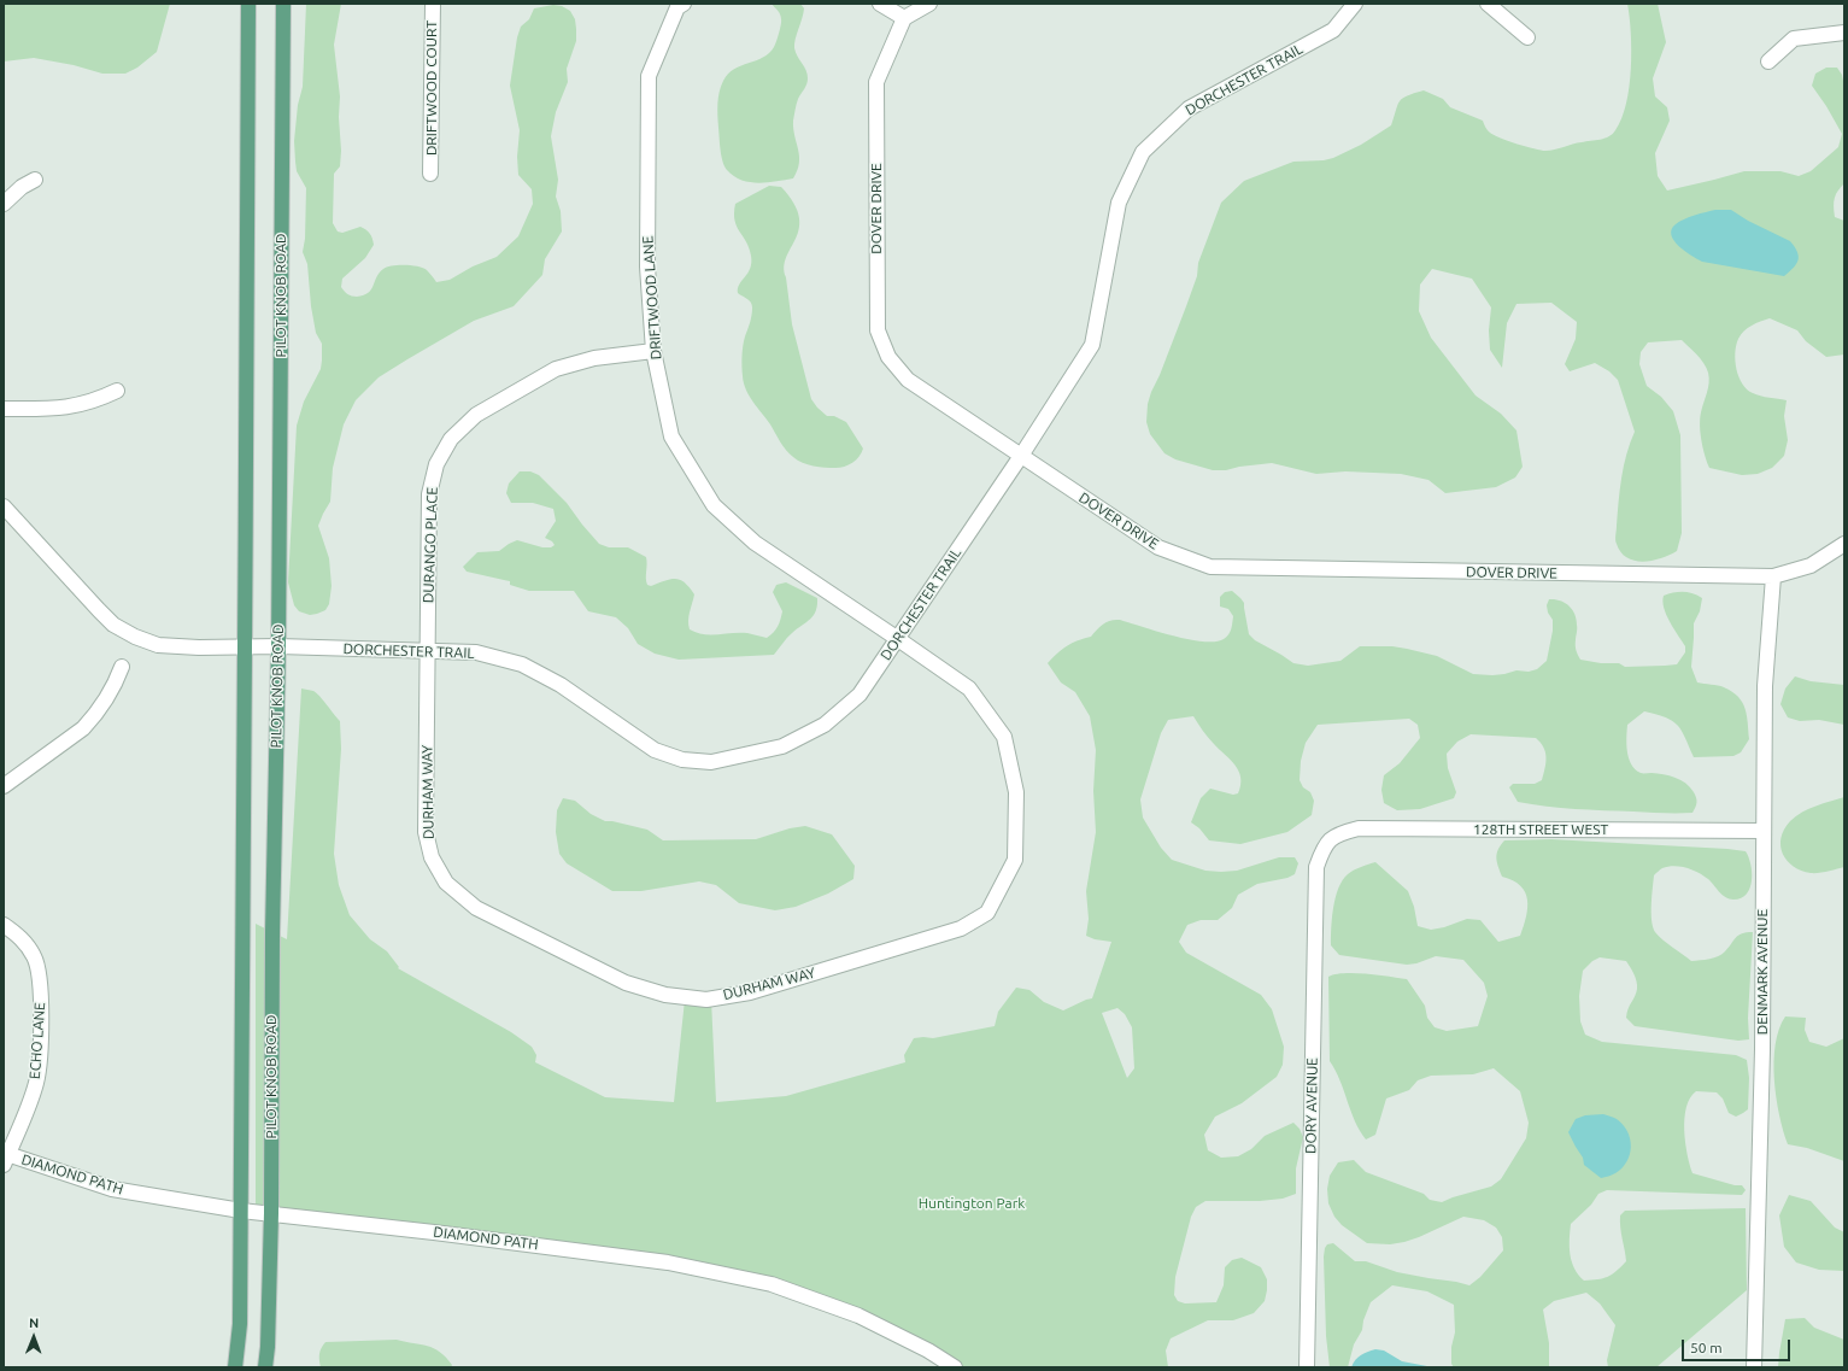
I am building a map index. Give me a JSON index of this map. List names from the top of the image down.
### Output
{
  "streets": {
    "main road": ["PILOT KNOB ROAD"],
    "street": [
      "DORCHESTER TRAIL",
      "DRIFTWOOD COURT",
      "DOVER DRIVE",
      "DRIFTWOOD LANE",
      "DURANGO PLACE",
      "DURHAM WAY",
      "128TH STREET WEST",
      "DENMARK AVENUE",
      "ECHO LANE",
      "DORY AVENUE",
      "DIAMOND PATH"
    ]
  },
  "crossings": [
    ["DORCHESTER TRAIL", "DOVER DRIVE"],
    ["DORCHESTER TRAIL", "PILOT KNOB ROAD"],
    ["DORCHESTER TRAIL", "DRIFTWOOD LANE"],
    ["DORCHESTER TRAIL", "DURANGO PLACE"],
    ["DORCHESTER TRAIL", "DURHAM WAY"],
    ["DOVER DRIVE", "DENMARK AVENUE"],
    ["PILOT KNOB ROAD", "DIAMOND PATH"],
    ["DRIFTWOOD LANE", "DURANGO PLACE"],
    ["DRIFTWOOD LANE", "DURHAM WAY"],
    ["DURANGO PLACE", "DURHAM WAY"],
    ["128TH STREET WEST", "DENMARK AVENUE"],
    ["128TH STREET WEST", "DORY AVENUE"],
    ["ECHO LANE", "DIAMOND PATH"]
  ],
  "parks": ["Huntington Park"],
  "scale_bar": "50 m",
  "north": "top"
}
